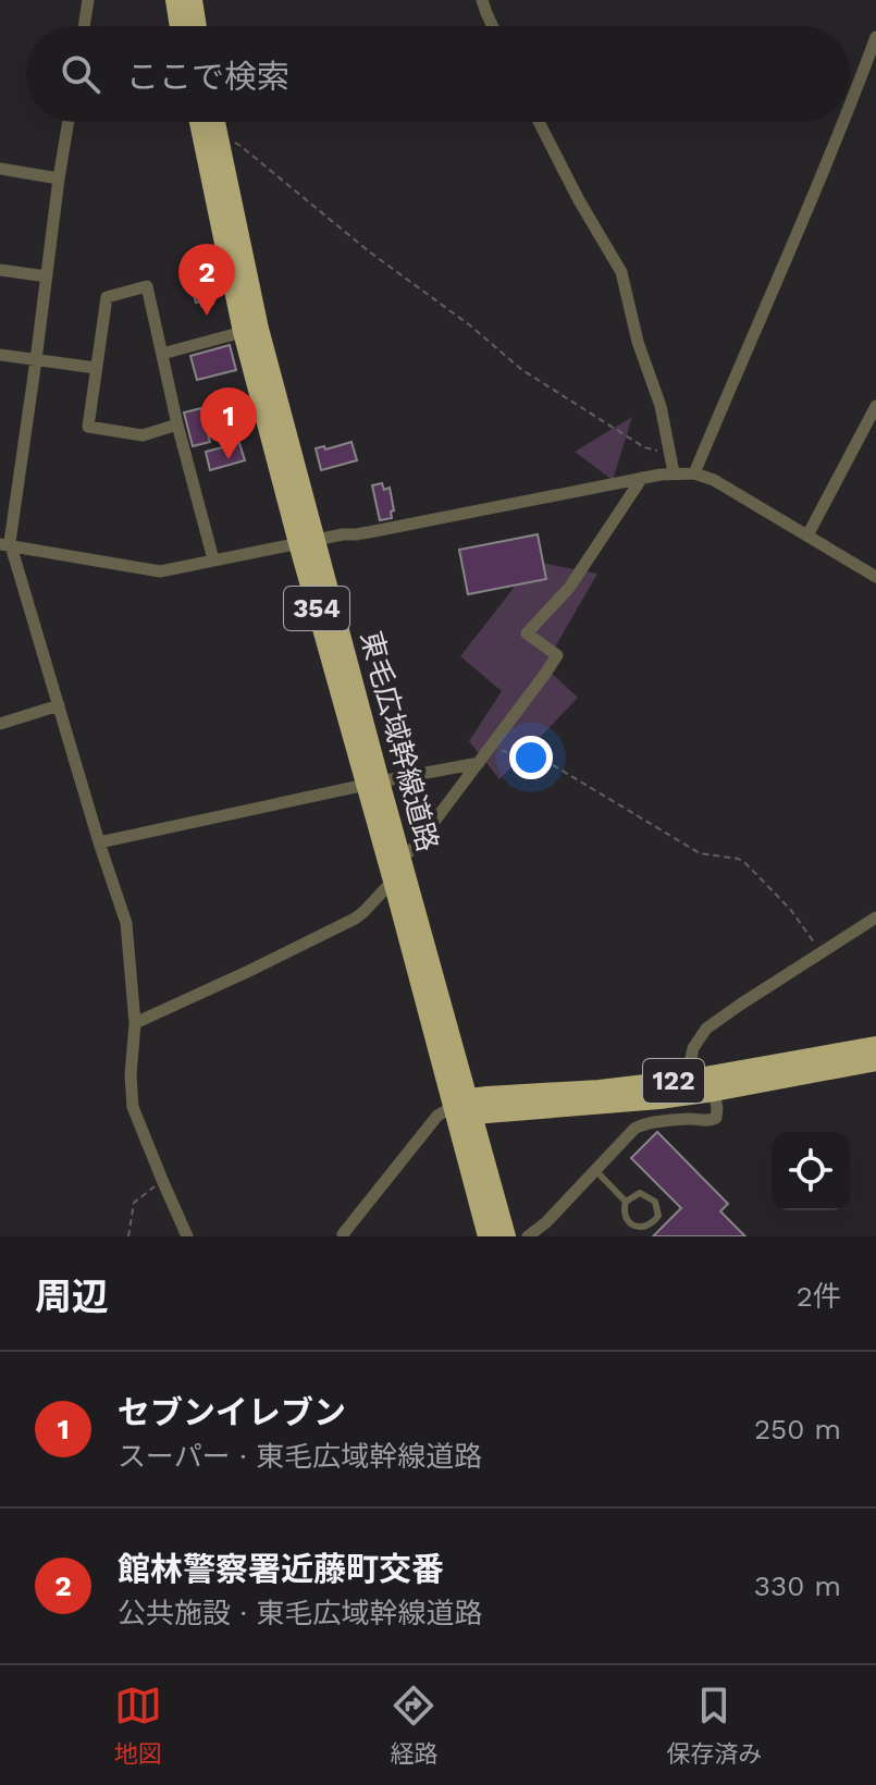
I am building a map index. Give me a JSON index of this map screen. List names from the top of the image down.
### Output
{
  "streets": {
    "highway": ["354", "東毛広域幹線道路", "122"]
  },
  "crossings": [
    ["東毛広域幹線道路", "122"]
  ],
  "page": {
    "search": "ここで検索",
    "pins": ["2", "1"],
    "heading": ["周辺", "2件"],
    "list": [
      {
        "mark": "1",
        "name": "セブンイレブン",
        "note": "スーパー · 東毛広域幹線道路",
        "value": "250 m"
      },
      {
        "mark": "2",
        "name": "館林警察署近藤町交番",
        "note": "公共施設 · 東毛広域幹線道路",
        "value": "330 m"
      }
    ],
    "nav": ["地図", "経路", "保存済み"]
  }
}
